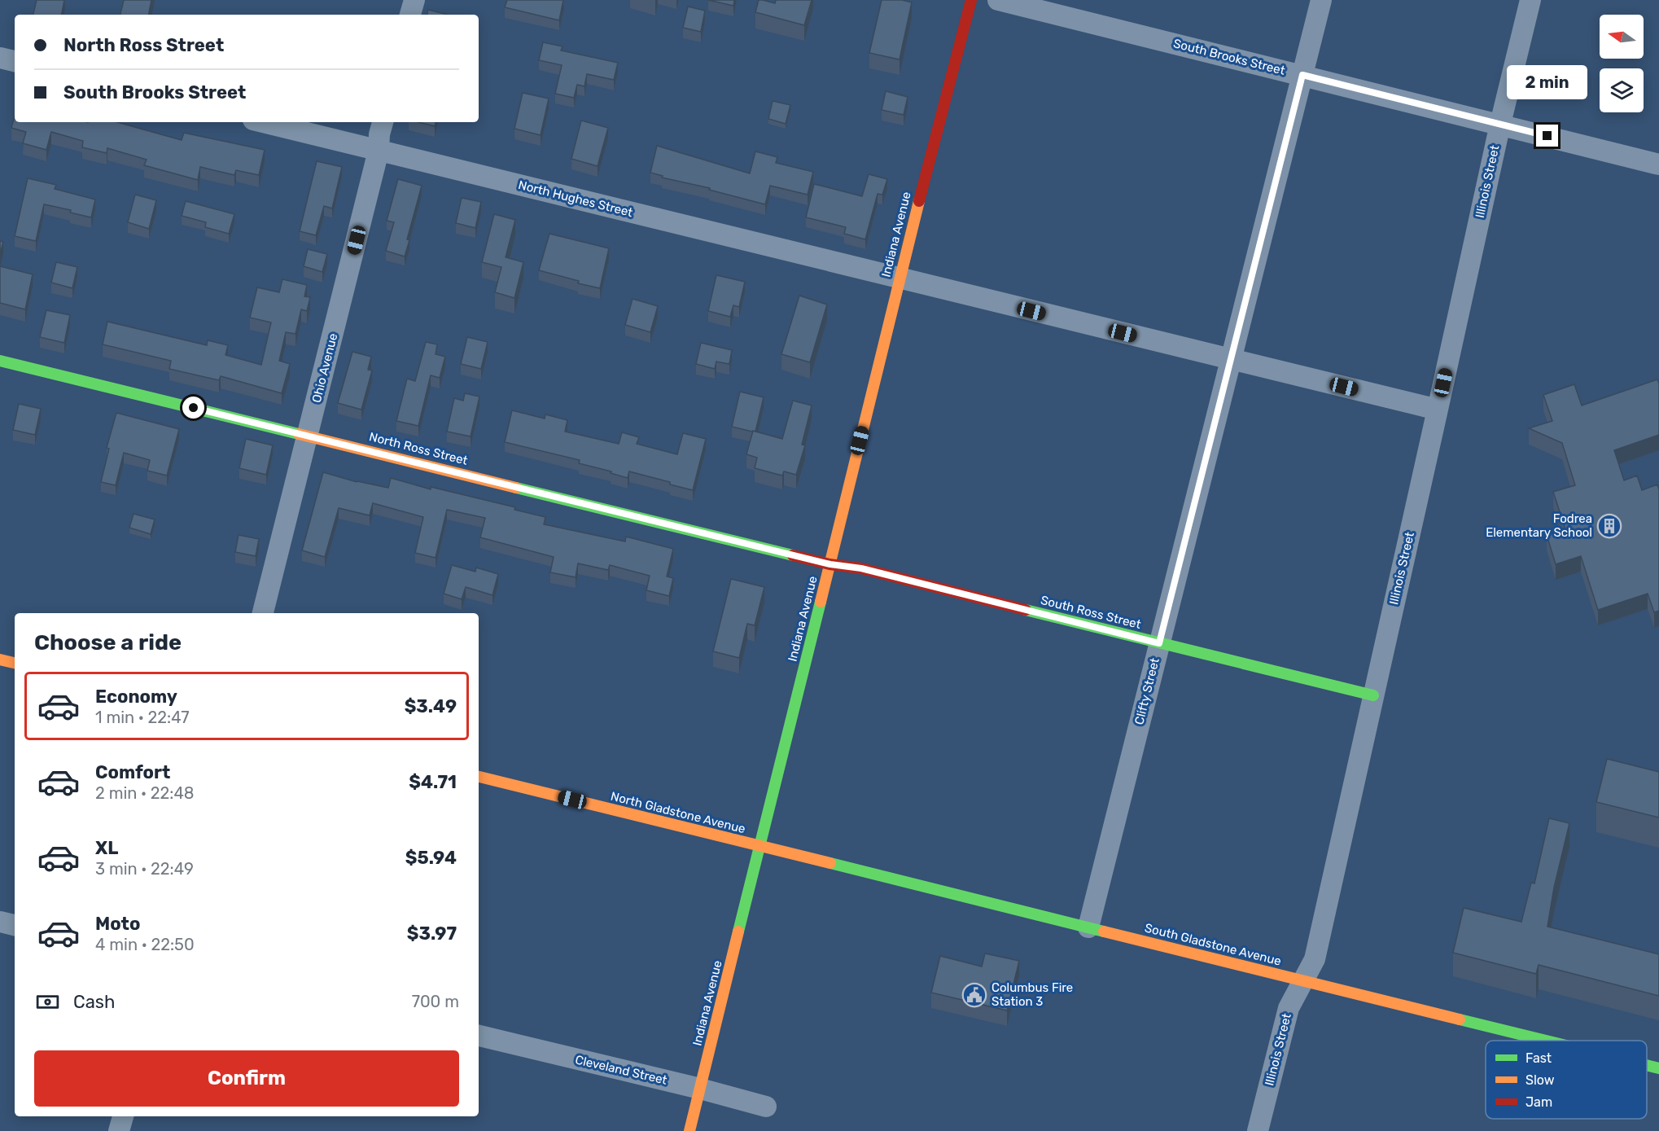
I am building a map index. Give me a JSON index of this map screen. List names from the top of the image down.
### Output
{
  "streets": {
    "street": [
      "South Brooks Street",
      "Illinois Street",
      "North Hughes Street",
      "Indiana Avenue",
      "Ohio Avenue",
      "North Ross Street",
      "South Ross Street",
      "Clifty Street",
      "North Gladstone Avenue",
      "South Gladstone Avenue",
      "Cleveland Street"
    ]
  },
  "crossings": [
    ["South Brooks Street", "Illinois Street"],
    ["South Brooks Street", "Clifty Street"],
    ["Illinois Street", "North Hughes Street"],
    ["Illinois Street", "South Ross Street"],
    ["Illinois Street", "South Gladstone Avenue"],
    ["North Hughes Street", "Indiana Avenue"],
    ["North Hughes Street", "Ohio Avenue"],
    ["North Hughes Street", "Clifty Street"],
    ["Indiana Avenue", "North Ross Street"],
    ["Indiana Avenue", "South Ross Street"],
    ["Indiana Avenue", "North Gladstone Avenue"],
    ["Indiana Avenue", "South Gladstone Avenue"],
    ["Indiana Avenue", "Cleveland Street"],
    ["Ohio Avenue", "North Ross Street"],
    ["North Ross Street", "South Ross Street"],
    ["South Ross Street", "Clifty Street"],
    ["Clifty Street", "South Gladstone Avenue"],
    ["North Gladstone Avenue", "South Gladstone Avenue"]
  ],
  "places": {
    "building": ["Fodrea Elementary School"],
    "public building": ["Columbus Fire Station 3"]
  },
  "legend": ["Fast", "Slow", "Jam"],
  "north": "left",
  "page": {
    "banner": ["North Ross Street", "South Brooks Street"],
    "bubble": "2 min",
    "heading": "Choose a ride",
    "list": [
      {
        "name": "Economy",
        "note": "1 min · 22:47",
        "value": "$3.49"
      },
      {
        "name": "Comfort",
        "note": "2 min · 22:48",
        "value": "$4.71"
      },
      {
        "name": "XL",
        "note": "3 min · 22:49",
        "value": "$5.94"
      },
      {
        "name": "Moto",
        "note": "4 min · 22:50",
        "value": "$3.97"
      }
    ],
    "pay": ["Cash", "700 m"],
    "buttons": "Confirm"
  }
}
